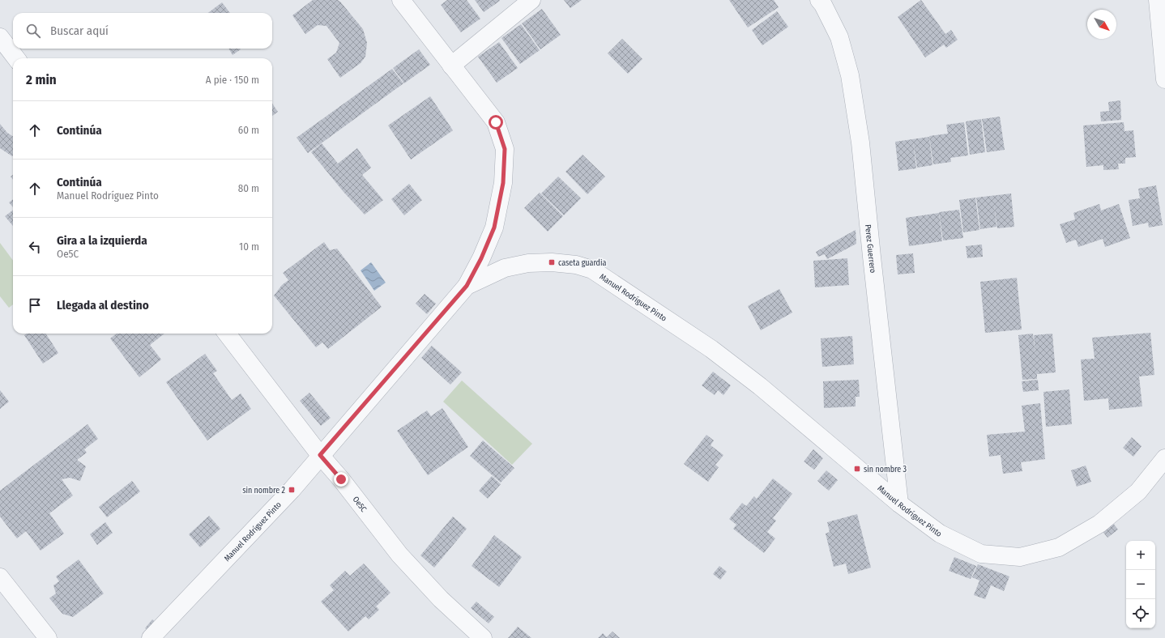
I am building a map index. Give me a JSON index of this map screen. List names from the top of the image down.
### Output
{
  "streets": {
    "street": ["Perez Guerrero", "Manuel Rodríguez Pinto", "Oe5C"]
  },
  "crossings": [
    ["Perez Guerrero", "Manuel Rodríguez Pinto"],
    ["Manuel Rodríguez Pinto", "Oe5C"]
  ],
  "places": {
    "transit": ["caseta guardia", "sin nombre 3", "sin nombre 2"]
  },
  "north": "bottom right",
  "page": {
    "search": "Buscar aquí",
    "heading": ["2 min", "A pie · 150 m"],
    "list": [
      ["Continúa", "60 m"],
      ["Continúa", "Manuel Rodríguez Pinto", "80 m"],
      ["Gira a la izquierda", "Oe5C", "10 m"],
      "Llegada al destino"
    ],
    "map_buttons": ["+", "−"]
  }
}
